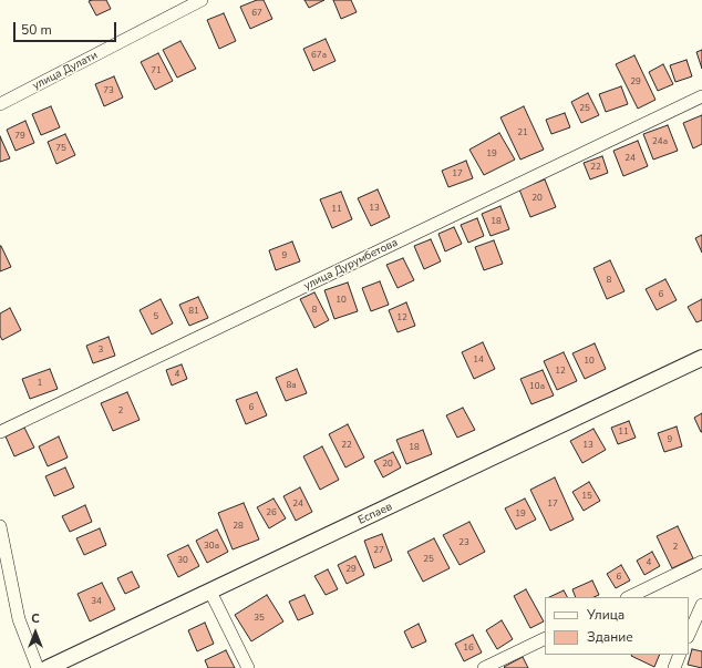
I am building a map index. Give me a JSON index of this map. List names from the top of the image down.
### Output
{
  "streets": {
    "street": ["улица Дулати", "улица Дурумбетова", "Еспаев"]
  },
  "house_numbers": [
    "67",
    "67а",
    "71",
    "29",
    "73",
    "25",
    "21",
    "79",
    "24а",
    "75",
    "19",
    "24",
    "22",
    "17",
    "20",
    "13",
    "11",
    "18",
    "9",
    "8",
    "6",
    "10",
    "8",
    "81",
    "5",
    "12",
    "3",
    "14",
    "10",
    "12",
    "4",
    "1",
    "8а",
    "10а",
    "6",
    "2",
    "11",
    "9",
    "22",
    "13",
    "18",
    "20",
    "15",
    "24",
    "17",
    "26",
    "19",
    "28",
    "23",
    "30а",
    "2",
    "27",
    "25",
    "30",
    "4",
    "29",
    "6",
    "34",
    "35",
    "16"
  ],
  "legend": ["Улица", "Здание"],
  "scale_bar": "50 m",
  "north": "top"
}
